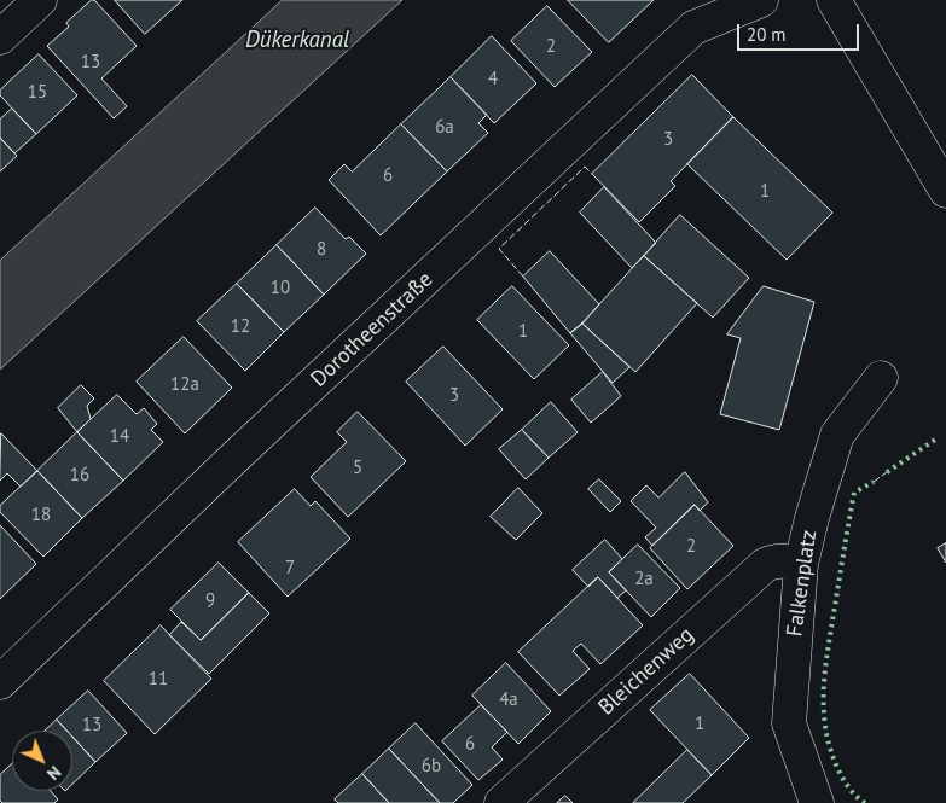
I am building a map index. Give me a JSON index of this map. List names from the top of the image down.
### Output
{
  "streets": {
    "street": ["Dorotheenstraße", "Falkenplatz", "Bleichenweg"]
  },
  "crossings": [
    ["Falkenplatz", "Bleichenweg"]
  ],
  "water": ["Dükerkanal"],
  "house_numbers": [
    "2",
    "13",
    "4",
    "15",
    "6a",
    "3",
    "6",
    "1",
    "8",
    "10",
    "12",
    "1",
    "12a",
    "3",
    "14",
    "5",
    "16",
    "18",
    "2",
    "7",
    "2a",
    "9",
    "11",
    "4a",
    "1",
    "13",
    "6",
    "6b"
  ],
  "scale_bar": "20 m",
  "north": "bottom right"
}
